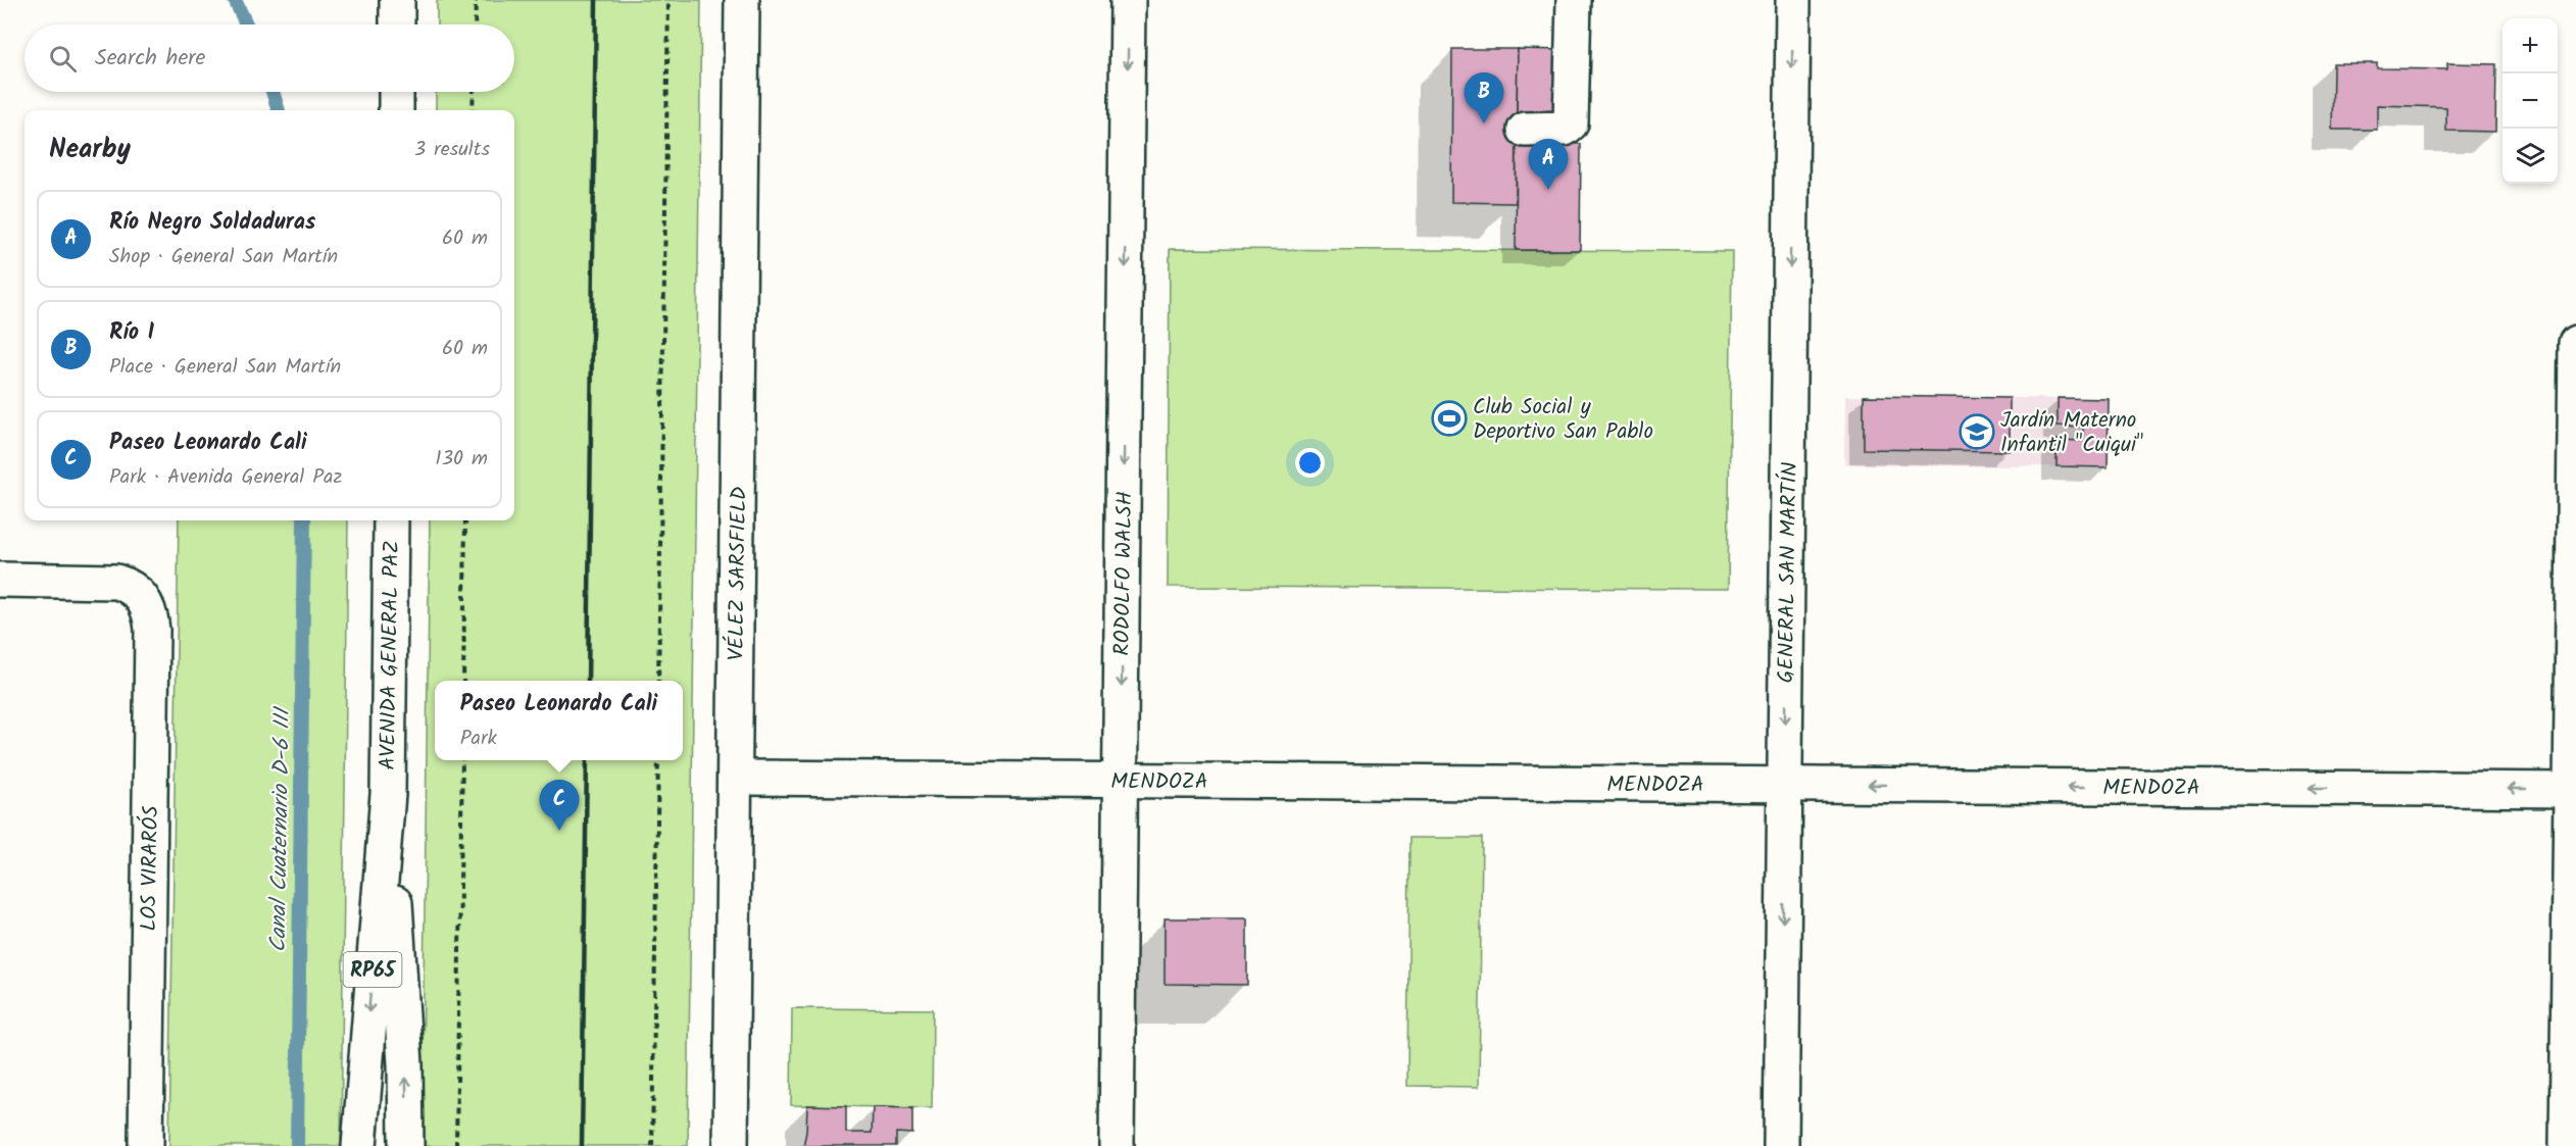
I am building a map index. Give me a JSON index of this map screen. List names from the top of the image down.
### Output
{
  "streets": {
    "street": [
      "GENERAL SAN MARTÍN",
      "VÉLEZ SARSFIELD",
      "RODOLFO WALSH",
      "AVENIDA GENERAL PAZ",
      "MENDOZA",
      "LOS VIRARÓS",
      "RP65"
    ]
  },
  "crossings": [
    ["GENERAL SAN MARTÍN", "MENDOZA"],
    ["VÉLEZ SARSFIELD", "MENDOZA"],
    ["RODOLFO WALSH", "MENDOZA"]
  ],
  "one_way": ["GENERAL SAN MARTÍN", "RODOLFO WALSH", "MENDOZA"],
  "water": ["Canal Cuaternario D-6 III"],
  "places": {
    "sports": ["Club Social y Deportivo San Pablo"],
    "school or university": ["Jardín Materno Infantil \"Cuiqui\""]
  },
  "page": {
    "map_buttons": ["+", "−"],
    "search": "Search here",
    "pins": ["B", "A", "C"],
    "heading": ["Nearby", "3 results"],
    "list": [
      {
        "mark": "A",
        "name": "Río Negro Soldaduras",
        "note": "Shop · General San Martín",
        "value": "60 m"
      },
      {
        "mark": "B",
        "name": "Río I",
        "note": "Place · General San Martín",
        "value": "60 m"
      },
      {
        "mark": "C",
        "name": "Paseo Leonardo Cali",
        "note": "Park · Avenida General Paz",
        "value": "130 m"
      }
    ],
    "popup": ["Paseo Leonardo Cali", "Park"]
  }
}
